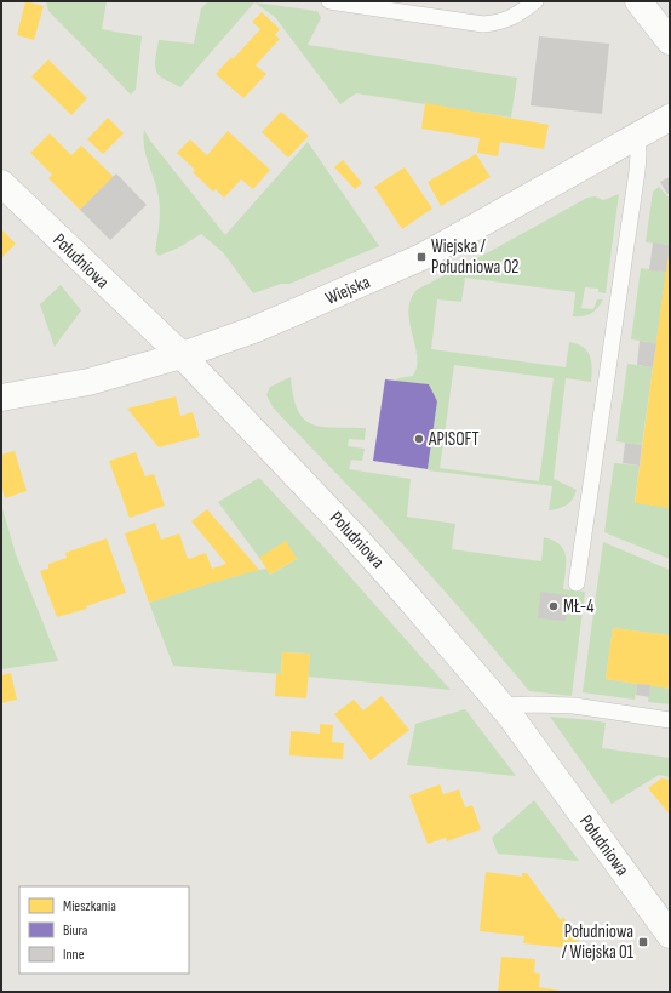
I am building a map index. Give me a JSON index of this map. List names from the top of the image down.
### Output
{
  "streets": {
    "street": ["Południowa", "Wiejska"]
  },
  "crossings": [
    ["Południowa", "Wiejska"]
  ],
  "places": {
    "transit": ["Wiejska / Południowa 02", "Południowa / Wiejska 01"],
    "other": ["APISOFT", "MŁ-4"]
  },
  "legend": ["Mieszkania", "Biura", "Inne"]
}
